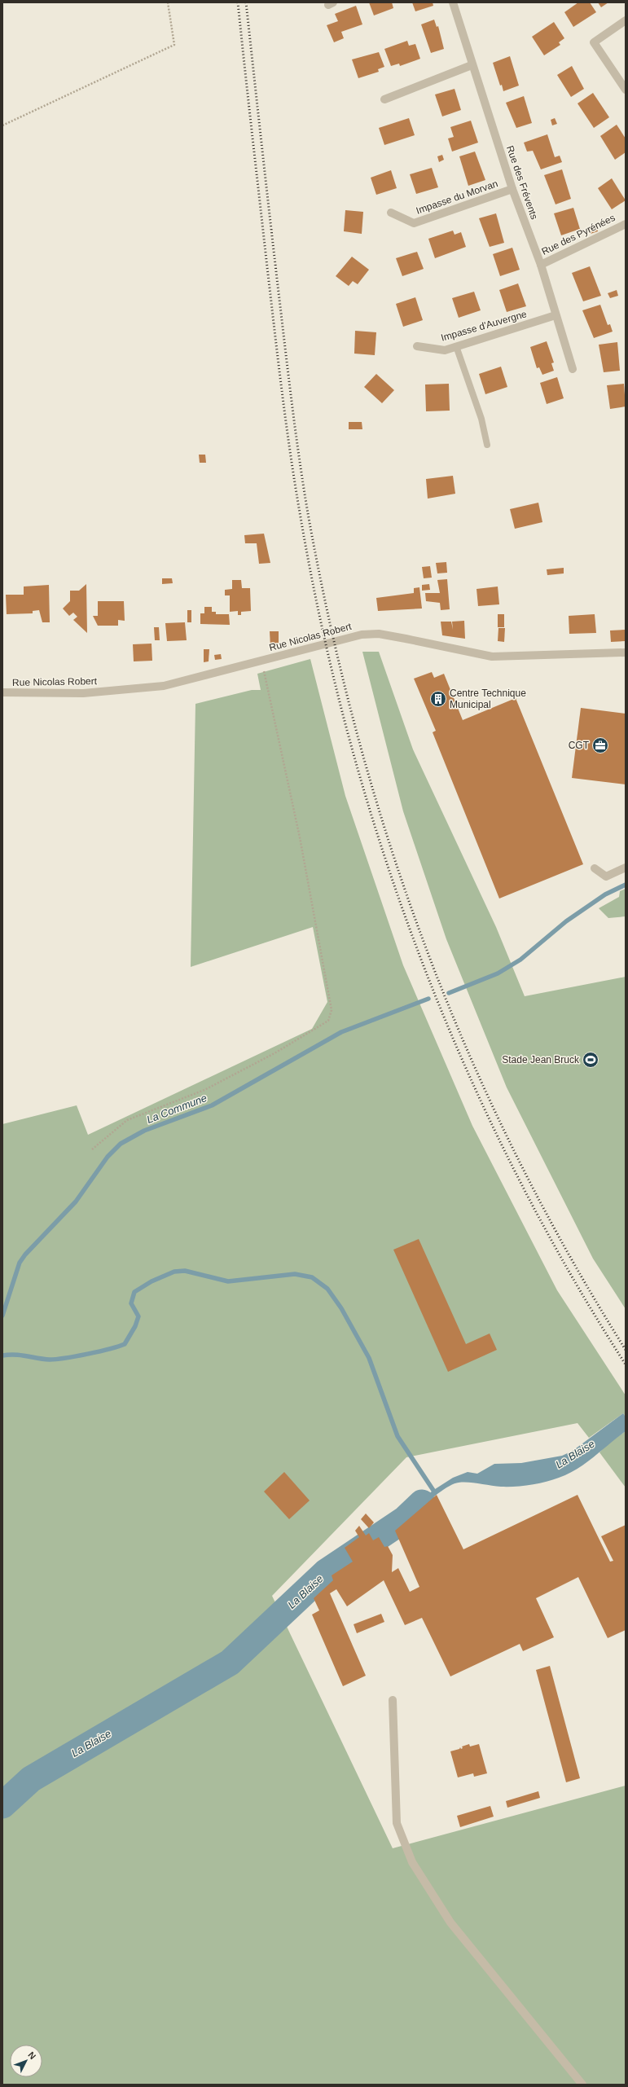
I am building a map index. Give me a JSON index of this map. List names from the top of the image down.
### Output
{
  "streets": {
    "street": [
      "Rue des Frévents",
      "Impasse du Morvan",
      "Rue des Pyrénées",
      "Impasse d'Auvergne",
      "Rue Nicolas Robert"
    ]
  },
  "crossings": [
    ["Rue des Frévents", "Impasse du Morvan"],
    ["Rue des Frévents", "Rue des Pyrénées"],
    ["Rue des Frévents", "Impasse d'Auvergne"]
  ],
  "water": ["La Commune", "La Blaise"],
  "places": {
    "building": ["Centre Technique Municipal"],
    "office": ["CGT"],
    "sports": ["Stade Jean Bruck"]
  },
  "north": "top right"
}
